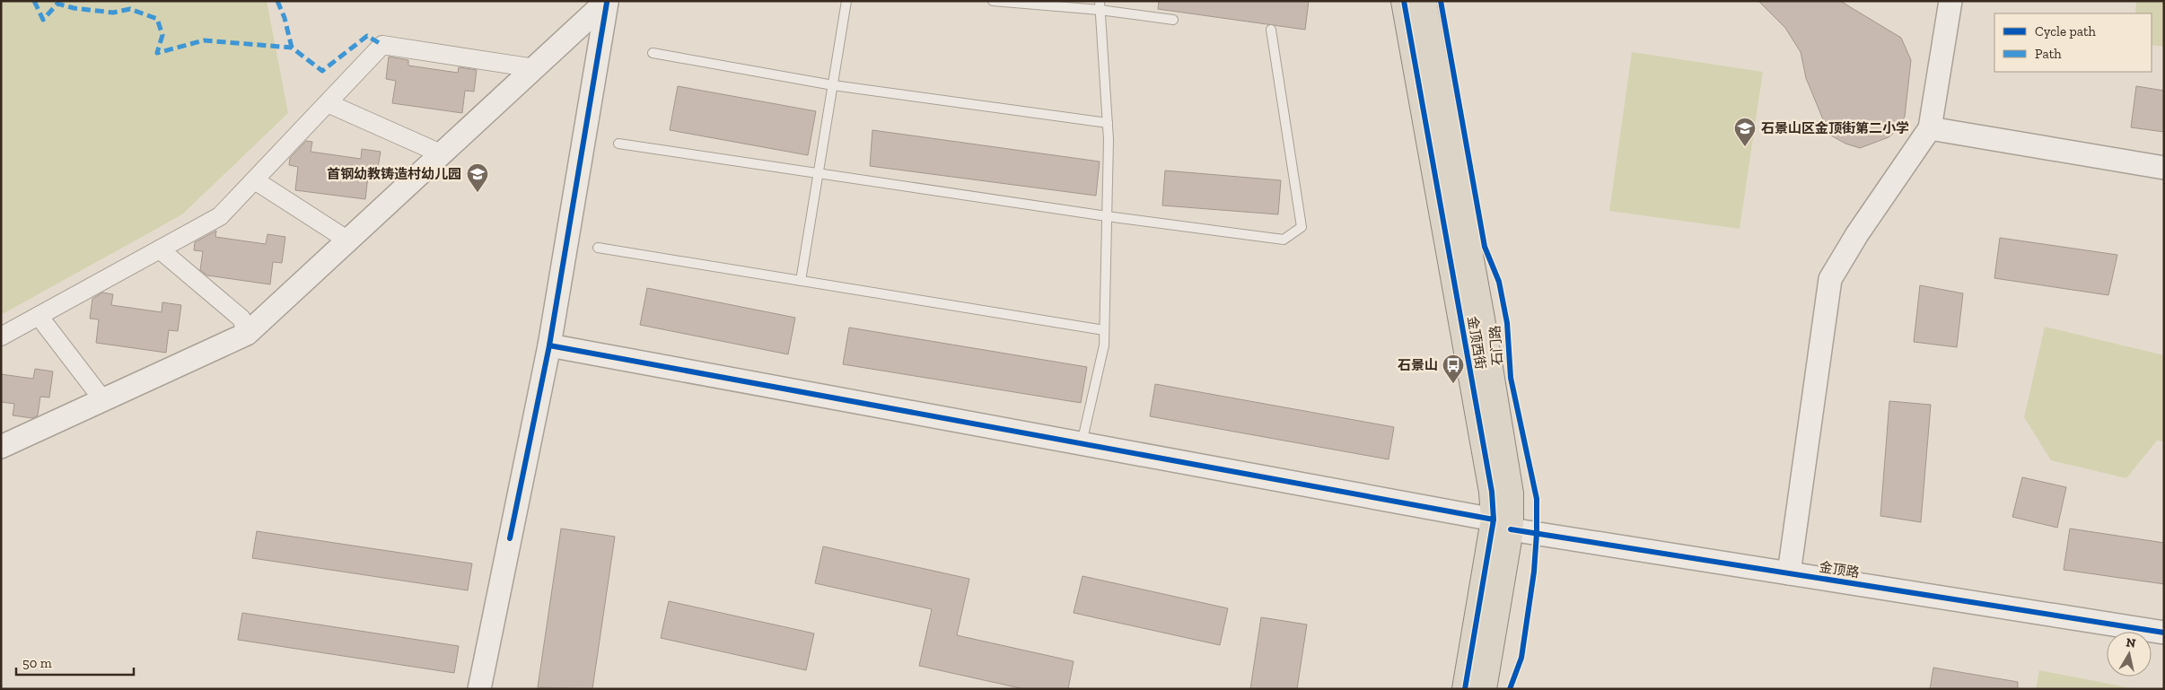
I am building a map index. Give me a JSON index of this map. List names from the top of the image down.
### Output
{
  "streets": {
    "highway": ["金顶西街"],
    "street": ["金顶路"],
    "cycle path": ["石门路"]
  },
  "crossings": [
    ["金顶西街", "金顶路"]
  ],
  "places": {
    "school or university": ["石景山区金顶街第二小学", "首钢幼教铸造村幼儿园"],
    "bus stop": ["石景山"]
  },
  "legend": ["Cycle path", "Path"],
  "scale_bar": "50 m",
  "north": "top"
}
